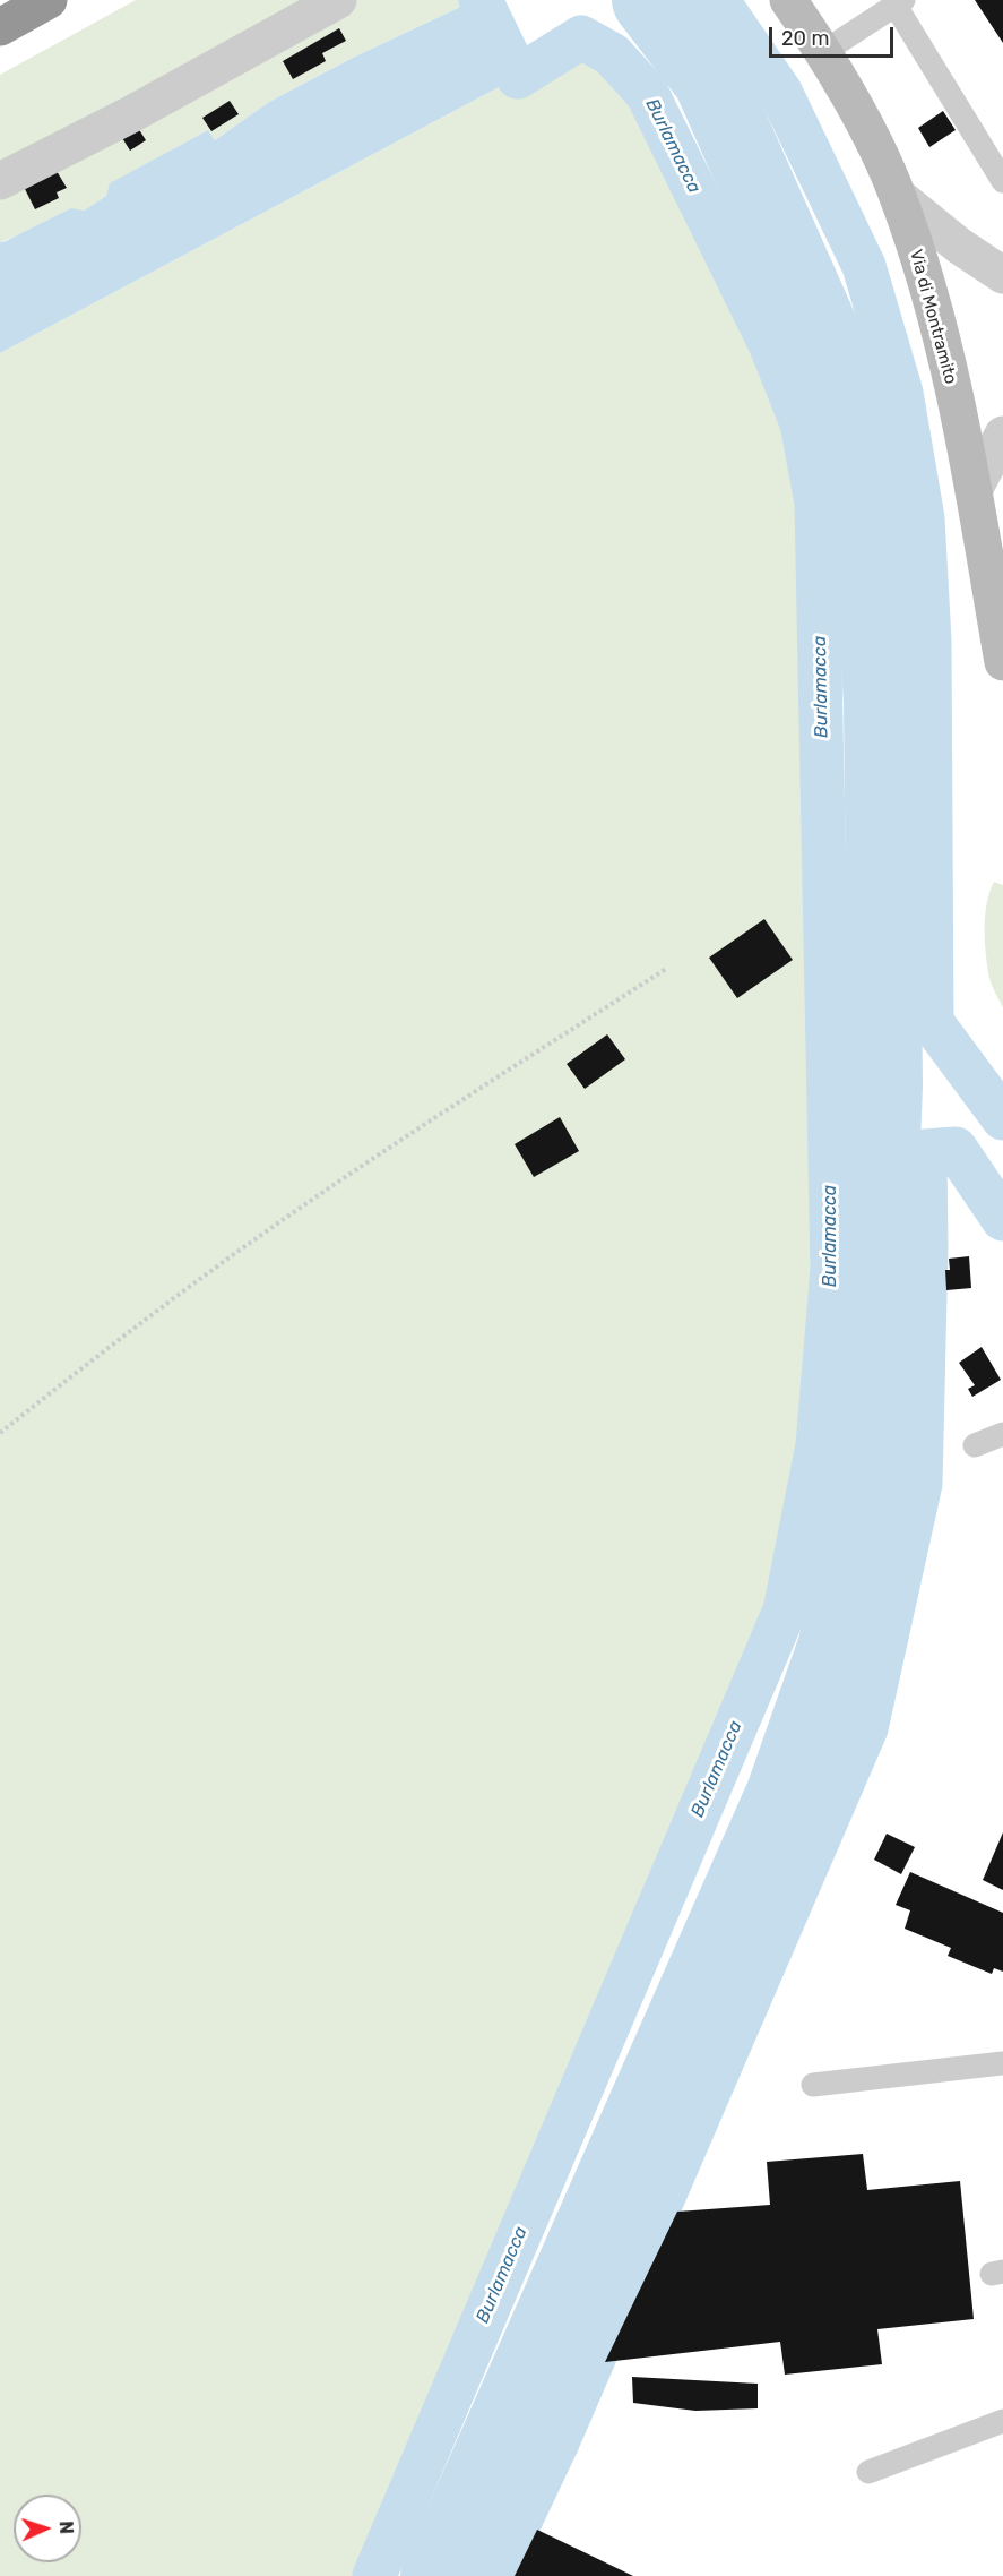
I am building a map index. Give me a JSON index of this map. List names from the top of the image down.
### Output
{
  "streets": {
    "main road": ["Via di Montramito"]
  },
  "water": ["Burlamacca"],
  "scale_bar": "20 m",
  "north": "right"
}
